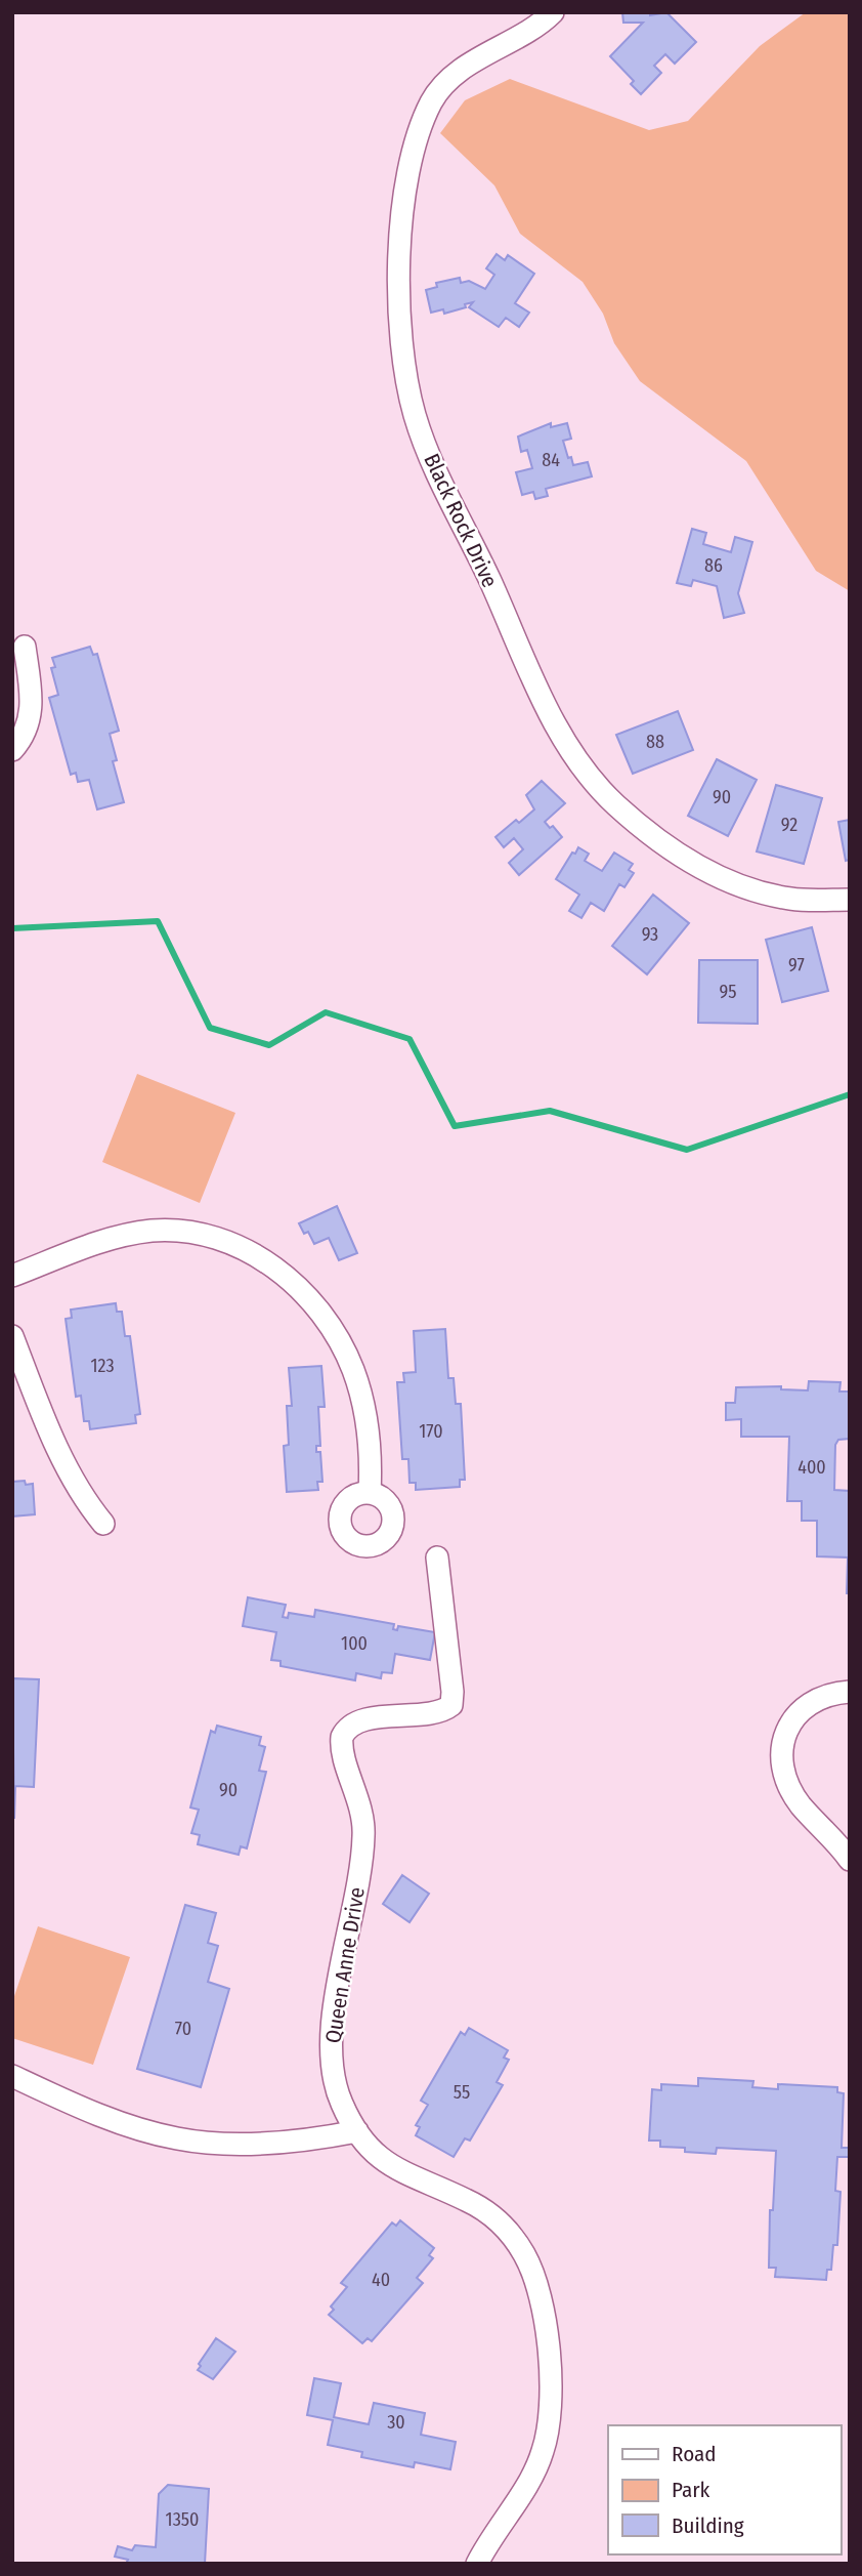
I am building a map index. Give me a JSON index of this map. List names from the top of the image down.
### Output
{
  "streets": {
    "street": ["Black Rock Drive", "Queen Anne Drive"]
  },
  "house_numbers": [
    "84",
    "86",
    "88",
    "90",
    "92",
    "93",
    "97",
    "95",
    "123",
    "170",
    "400",
    "100",
    "90",
    "70",
    "55",
    "40",
    "30",
    "1350"
  ],
  "legend": ["Road", "Park", "Building"]
}
